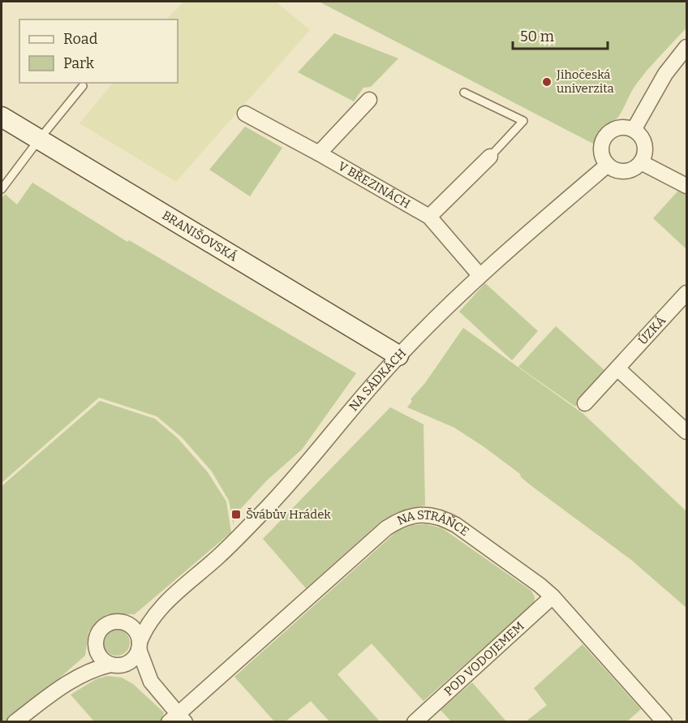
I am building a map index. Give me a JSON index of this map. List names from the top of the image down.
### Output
{
  "streets": {
    "street": [
      "V BŘEZINÁCH",
      "BRANIŠOVSKÁ",
      "ÚZKÁ",
      "NA SÁDKÁCH",
      "NA STRÁŇCE",
      "POD VODOJEMEM"
    ]
  },
  "crossings": [
    ["V BŘEZINÁCH", "NA SÁDKÁCH"],
    ["BRANIŠOVSKÁ", "NA SÁDKÁCH"],
    ["NA STRÁŇCE", "POD VODOJEMEM"]
  ],
  "places": {
    "other": ["Jihočeská univerzita"],
    "transit": ["Švábův Hrádek"]
  },
  "legend": ["Road", "Park"],
  "scale_bar": "50 m"
}
